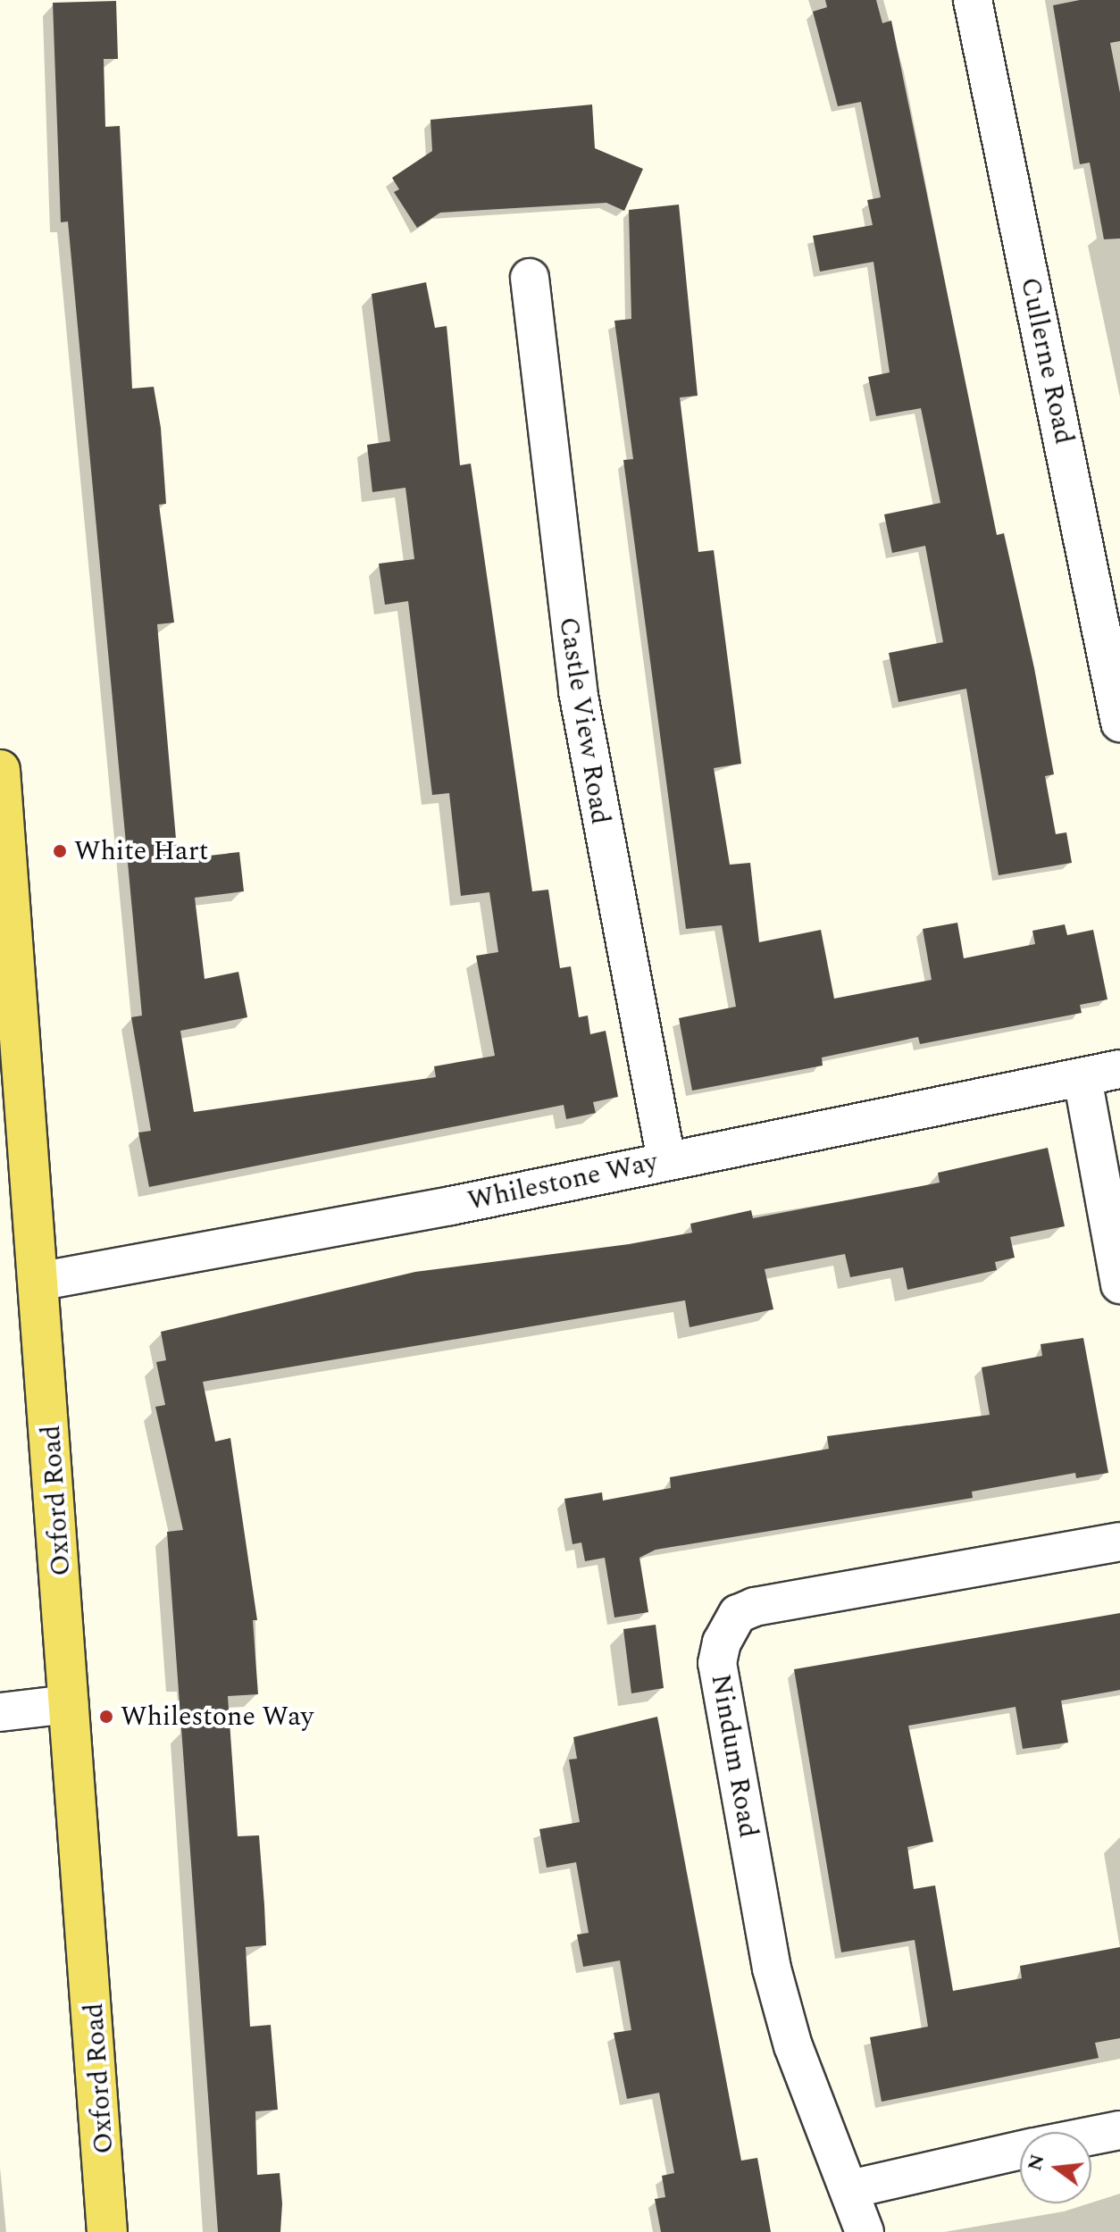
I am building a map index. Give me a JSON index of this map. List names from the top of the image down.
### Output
{
  "streets": {
    "main road": ["Oxford Road"],
    "street": [
      "Cullerne Road",
      "Castle View Road",
      "Whilestone Way",
      "Nindum Road"
    ]
  },
  "crossings": [
    ["Castle View Road", "Whilestone Way"],
    ["Whilestone Way", "Oxford Road"]
  ],
  "places": ["White Hart", "Whilestone Way"],
  "north": "left"
}
